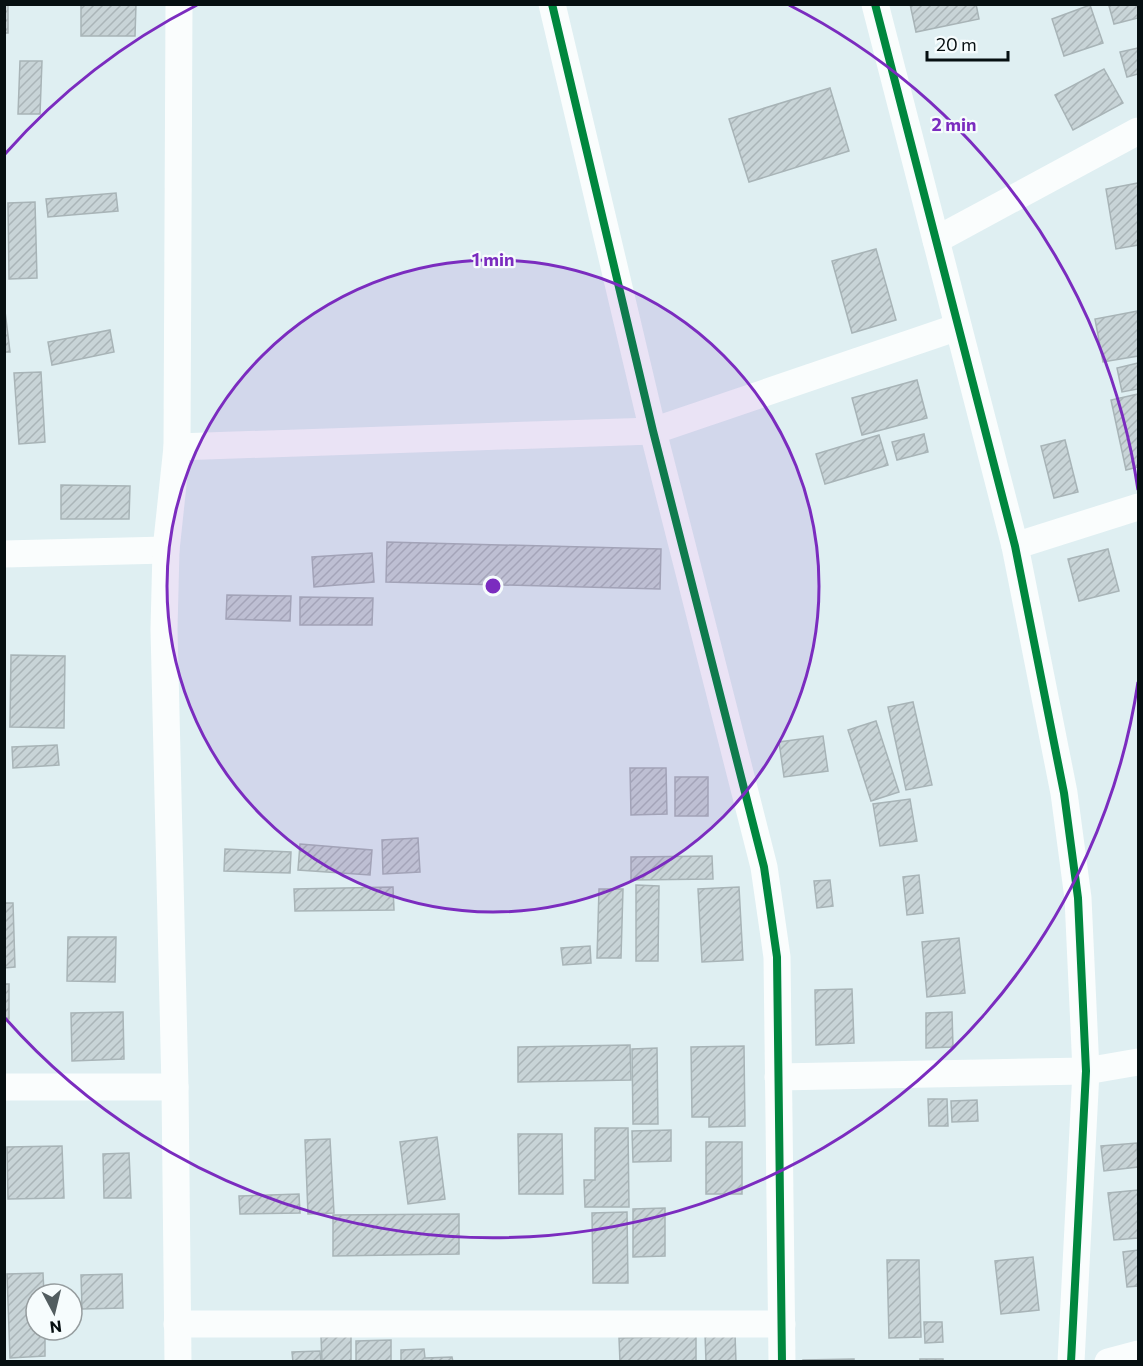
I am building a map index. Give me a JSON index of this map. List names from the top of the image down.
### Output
{
  "scale_bar": "20 m",
  "north": "bottom",
  "rings": ["2 min", "1 min"]
}
